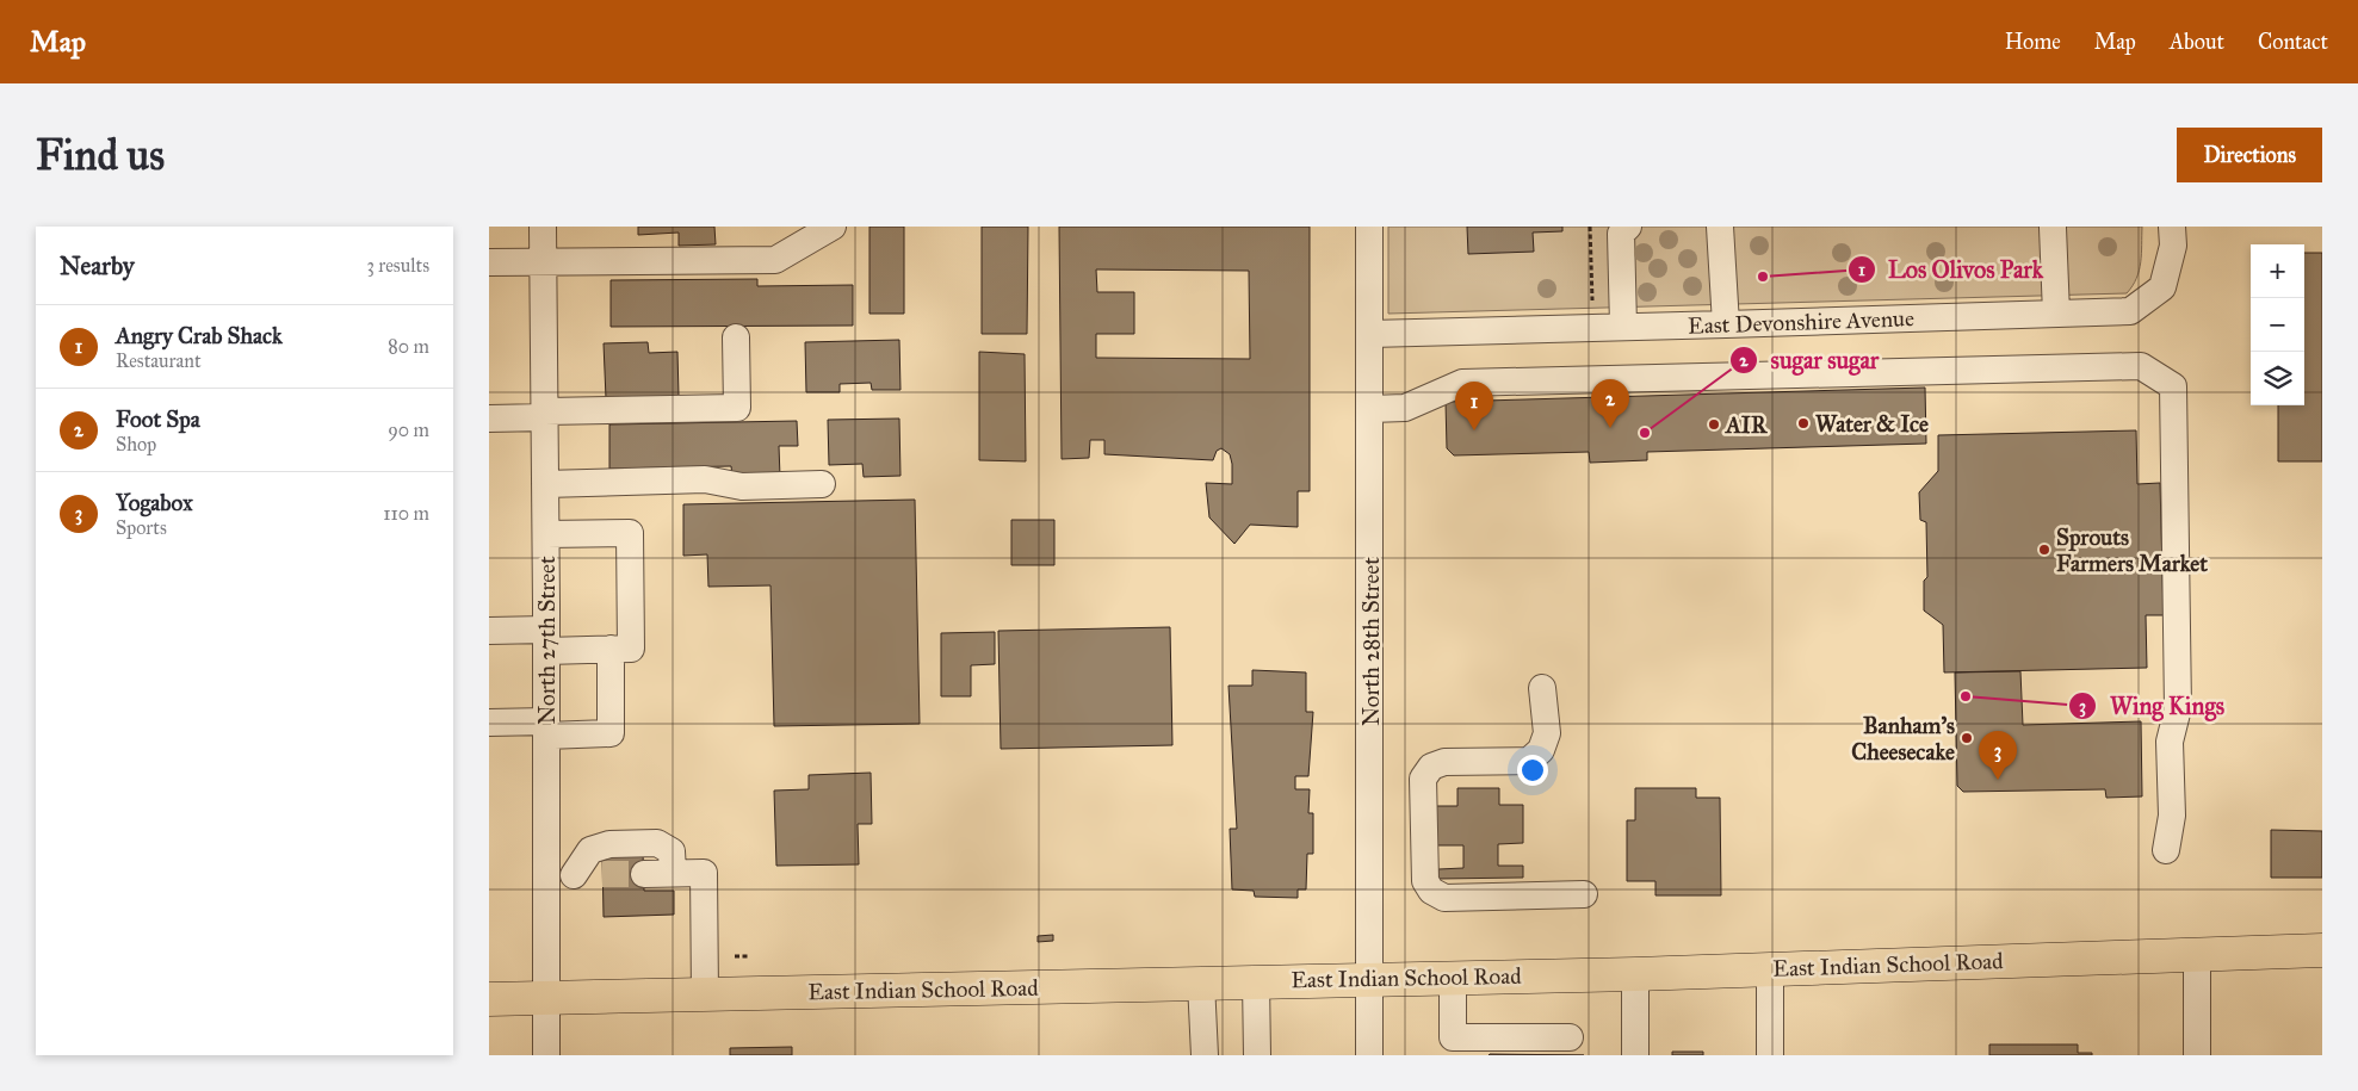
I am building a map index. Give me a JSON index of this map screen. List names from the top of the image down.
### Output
{
  "streets": {
    "main road": ["East Indian School Road"],
    "street": ["East Devonshire Avenue", "North 27th Street", "North 28th Street"]
  },
  "crossings": [
    ["East Devonshire Avenue", "North 28th Street"],
    ["North 27th Street", "East Indian School Road"],
    ["North 28th Street", "East Indian School Road"]
  ],
  "places": [
    "Los Olivos Park",
    "Water & Ice",
    "AIR",
    "sugar sugar",
    "Sprouts Farmers Market",
    "Wing Kings",
    "Banham’s Cheesecake"
  ],
  "page": {
    "header": "Map",
    "nav": [
      "Home",
      "Map",
      "About",
      "Contact"
    ],
    "buttons": "Directions",
    "title": "Find us",
    "heading": ["Nearby", "3 results"],
    "map_buttons": ["+", "−"],
    "list": [
      {
        "mark": "1",
        "name": "Angry Crab Shack",
        "note": "Restaurant",
        "value": "80 m"
      },
      {
        "mark": "2",
        "name": "Foot Spa",
        "note": "Shop",
        "value": "90 m"
      },
      {
        "mark": "3",
        "name": "Yogabox",
        "note": "Sports",
        "value": "110 m"
      }
    ],
    "pins": ["2", "1", "3"]
  }
}
